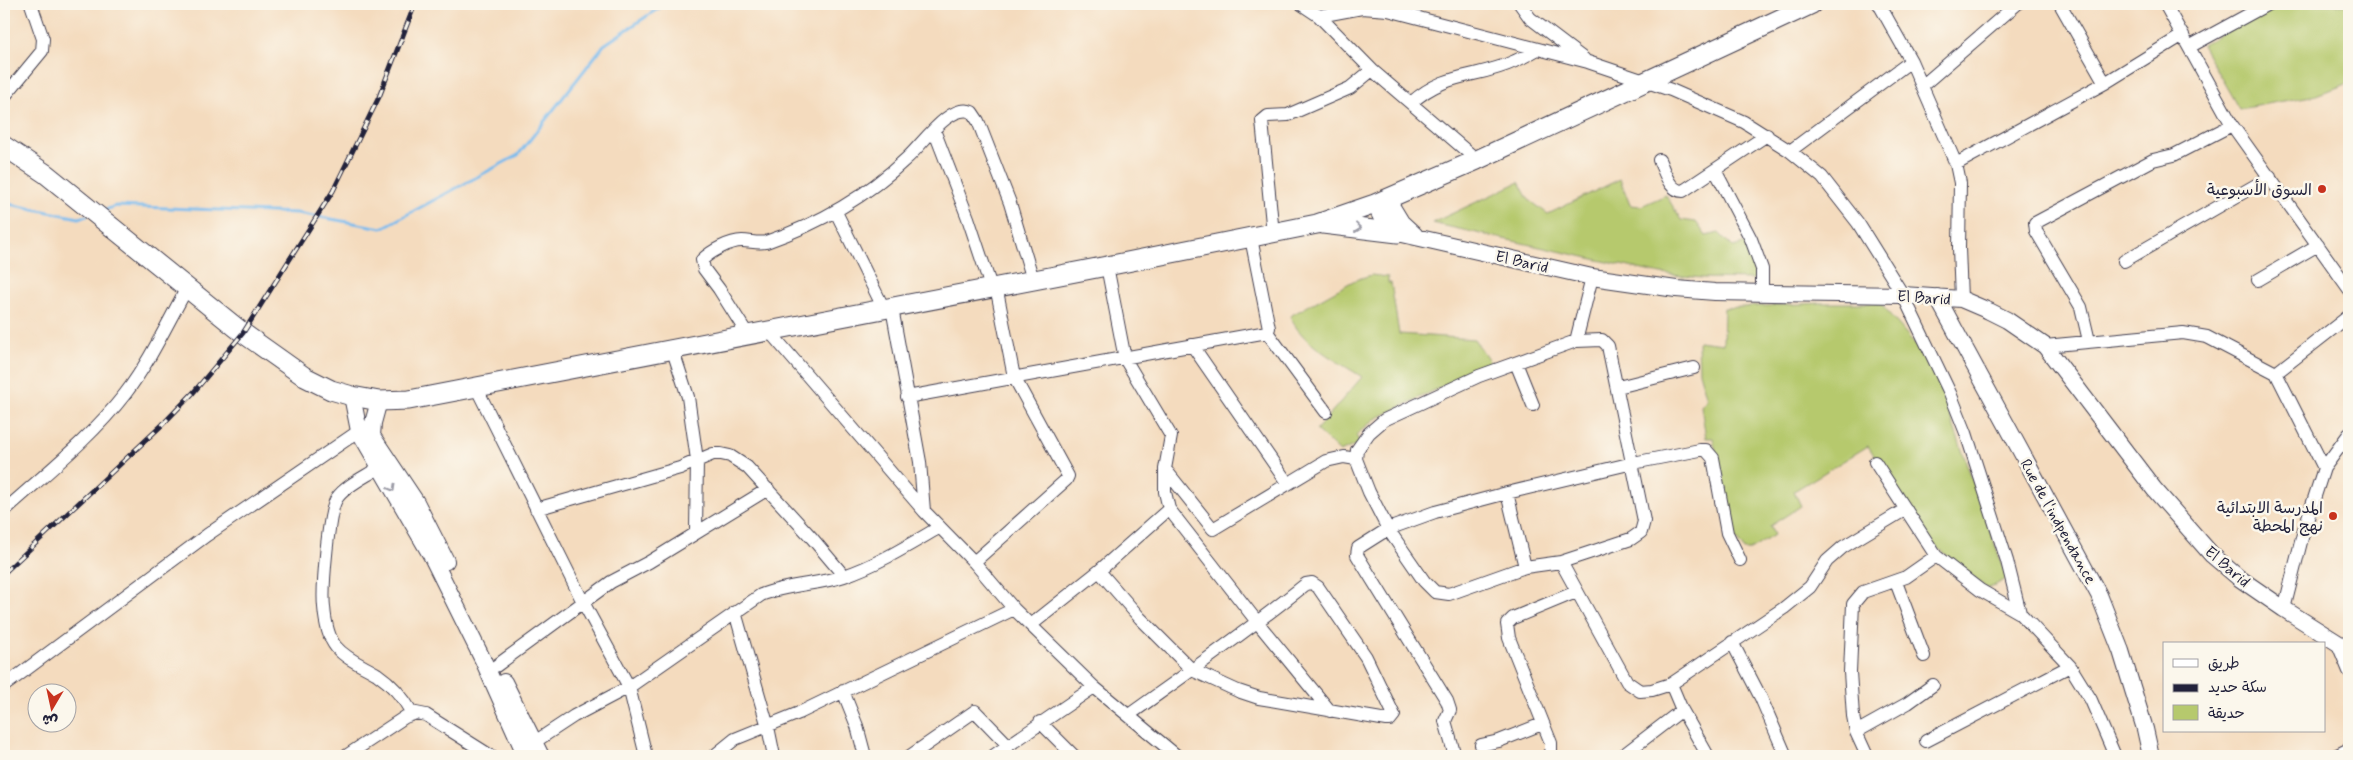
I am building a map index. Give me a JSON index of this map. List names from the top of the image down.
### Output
{
  "streets": {
    "street": ["El Barid", "Rue de l'indpendance"]
  },
  "crossings": [
    ["El Barid", "Rue de l'indpendance"]
  ],
  "places": ["السوق اﻷسبوعية", "المدرسة الابتدائية نهج المحطة"],
  "legend": ["طريق", "سكة حديد", "حديقة"],
  "north": "bottom"
}
